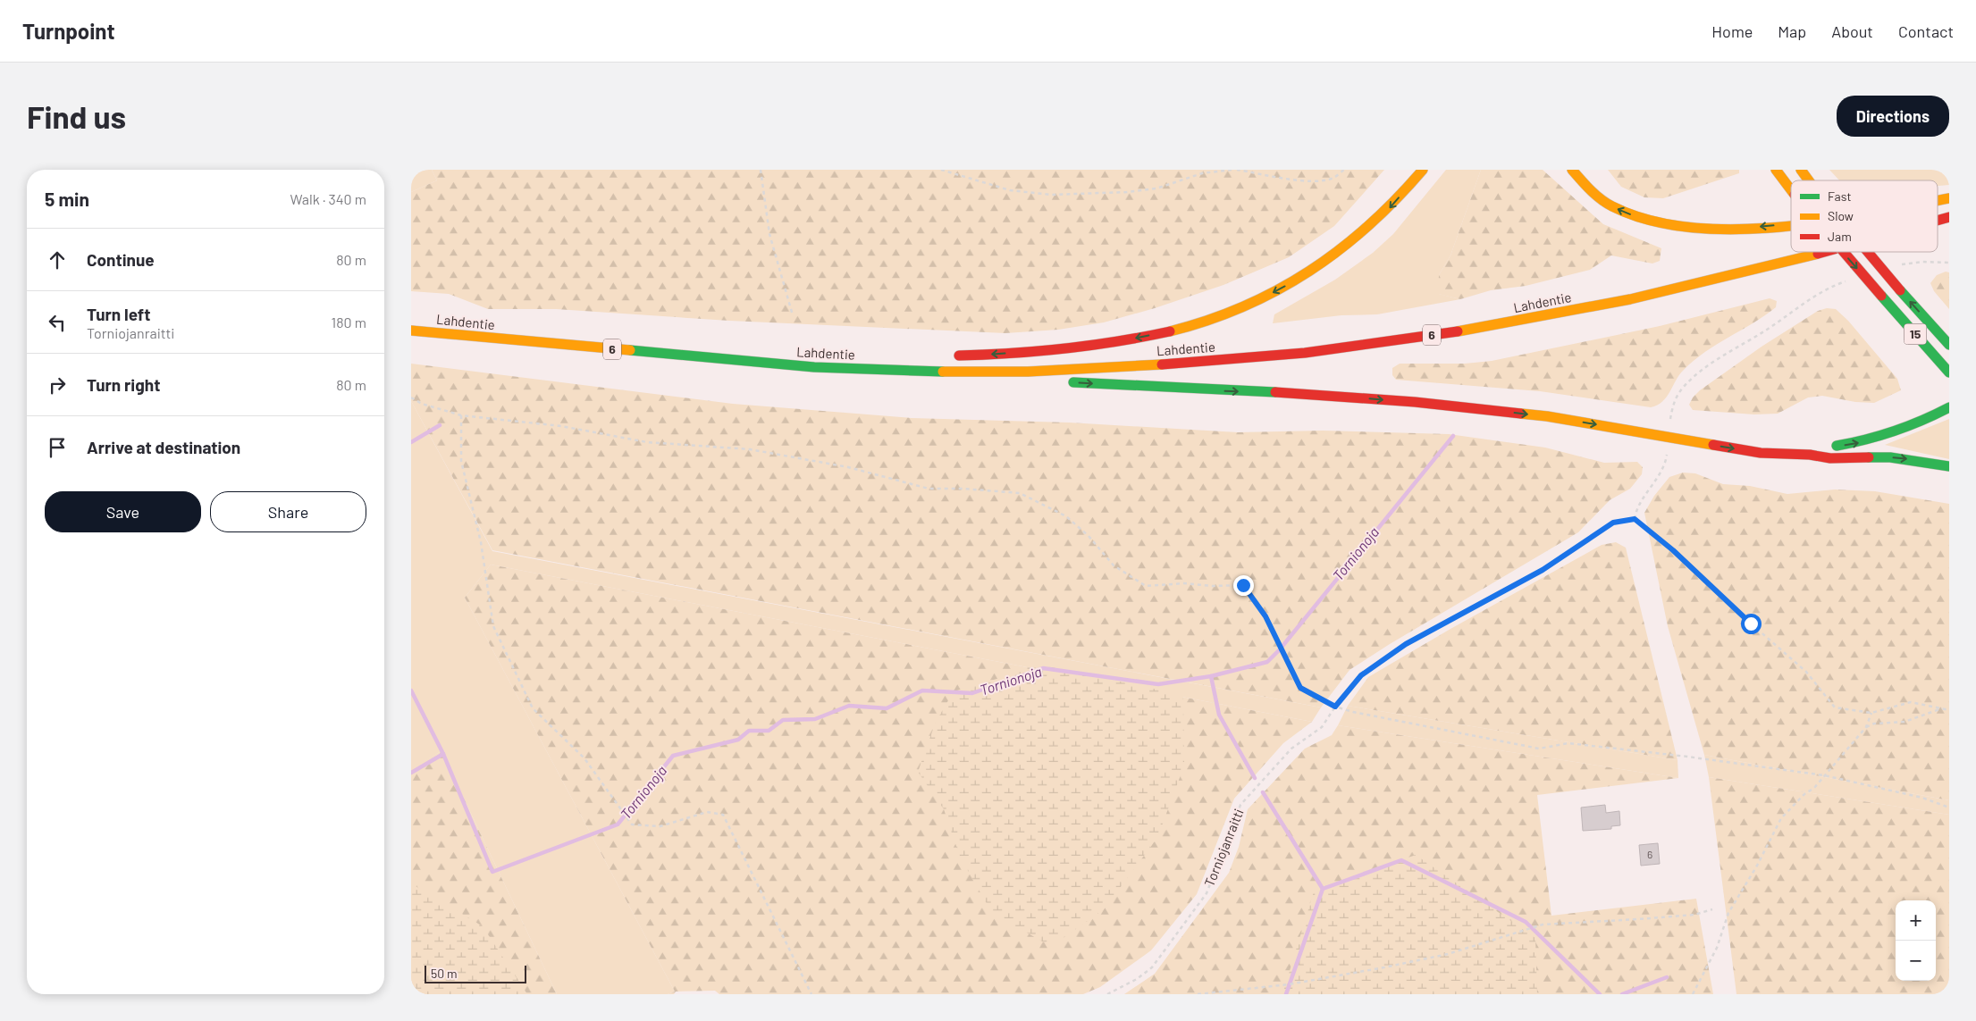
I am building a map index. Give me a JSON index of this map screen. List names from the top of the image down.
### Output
{
  "streets": {
    "highway": ["Lahdentie", "15", "6"],
    "path": ["Torniojanraitti"]
  },
  "water": ["Tornionoja"],
  "house_numbers": ["6"],
  "legend": ["Fast", "Slow", "Jam"],
  "scale_bar": "50 m",
  "page": {
    "header": "Turnpoint",
    "nav": [
      "Home",
      "Map",
      "About",
      "Contact"
    ],
    "buttons": [
      "Directions",
      ["Save", "Share"]
    ],
    "title": "Find us",
    "heading": ["5 min", "Walk · 340 m"],
    "list": [
      ["Continue", "80 m"],
      ["Turn left", "Torniojanraitti", "180 m"],
      ["Turn right", "80 m"],
      "Arrive at destination"
    ],
    "map_buttons": ["+", "−"],
    "scale": "50 m"
  }
}
